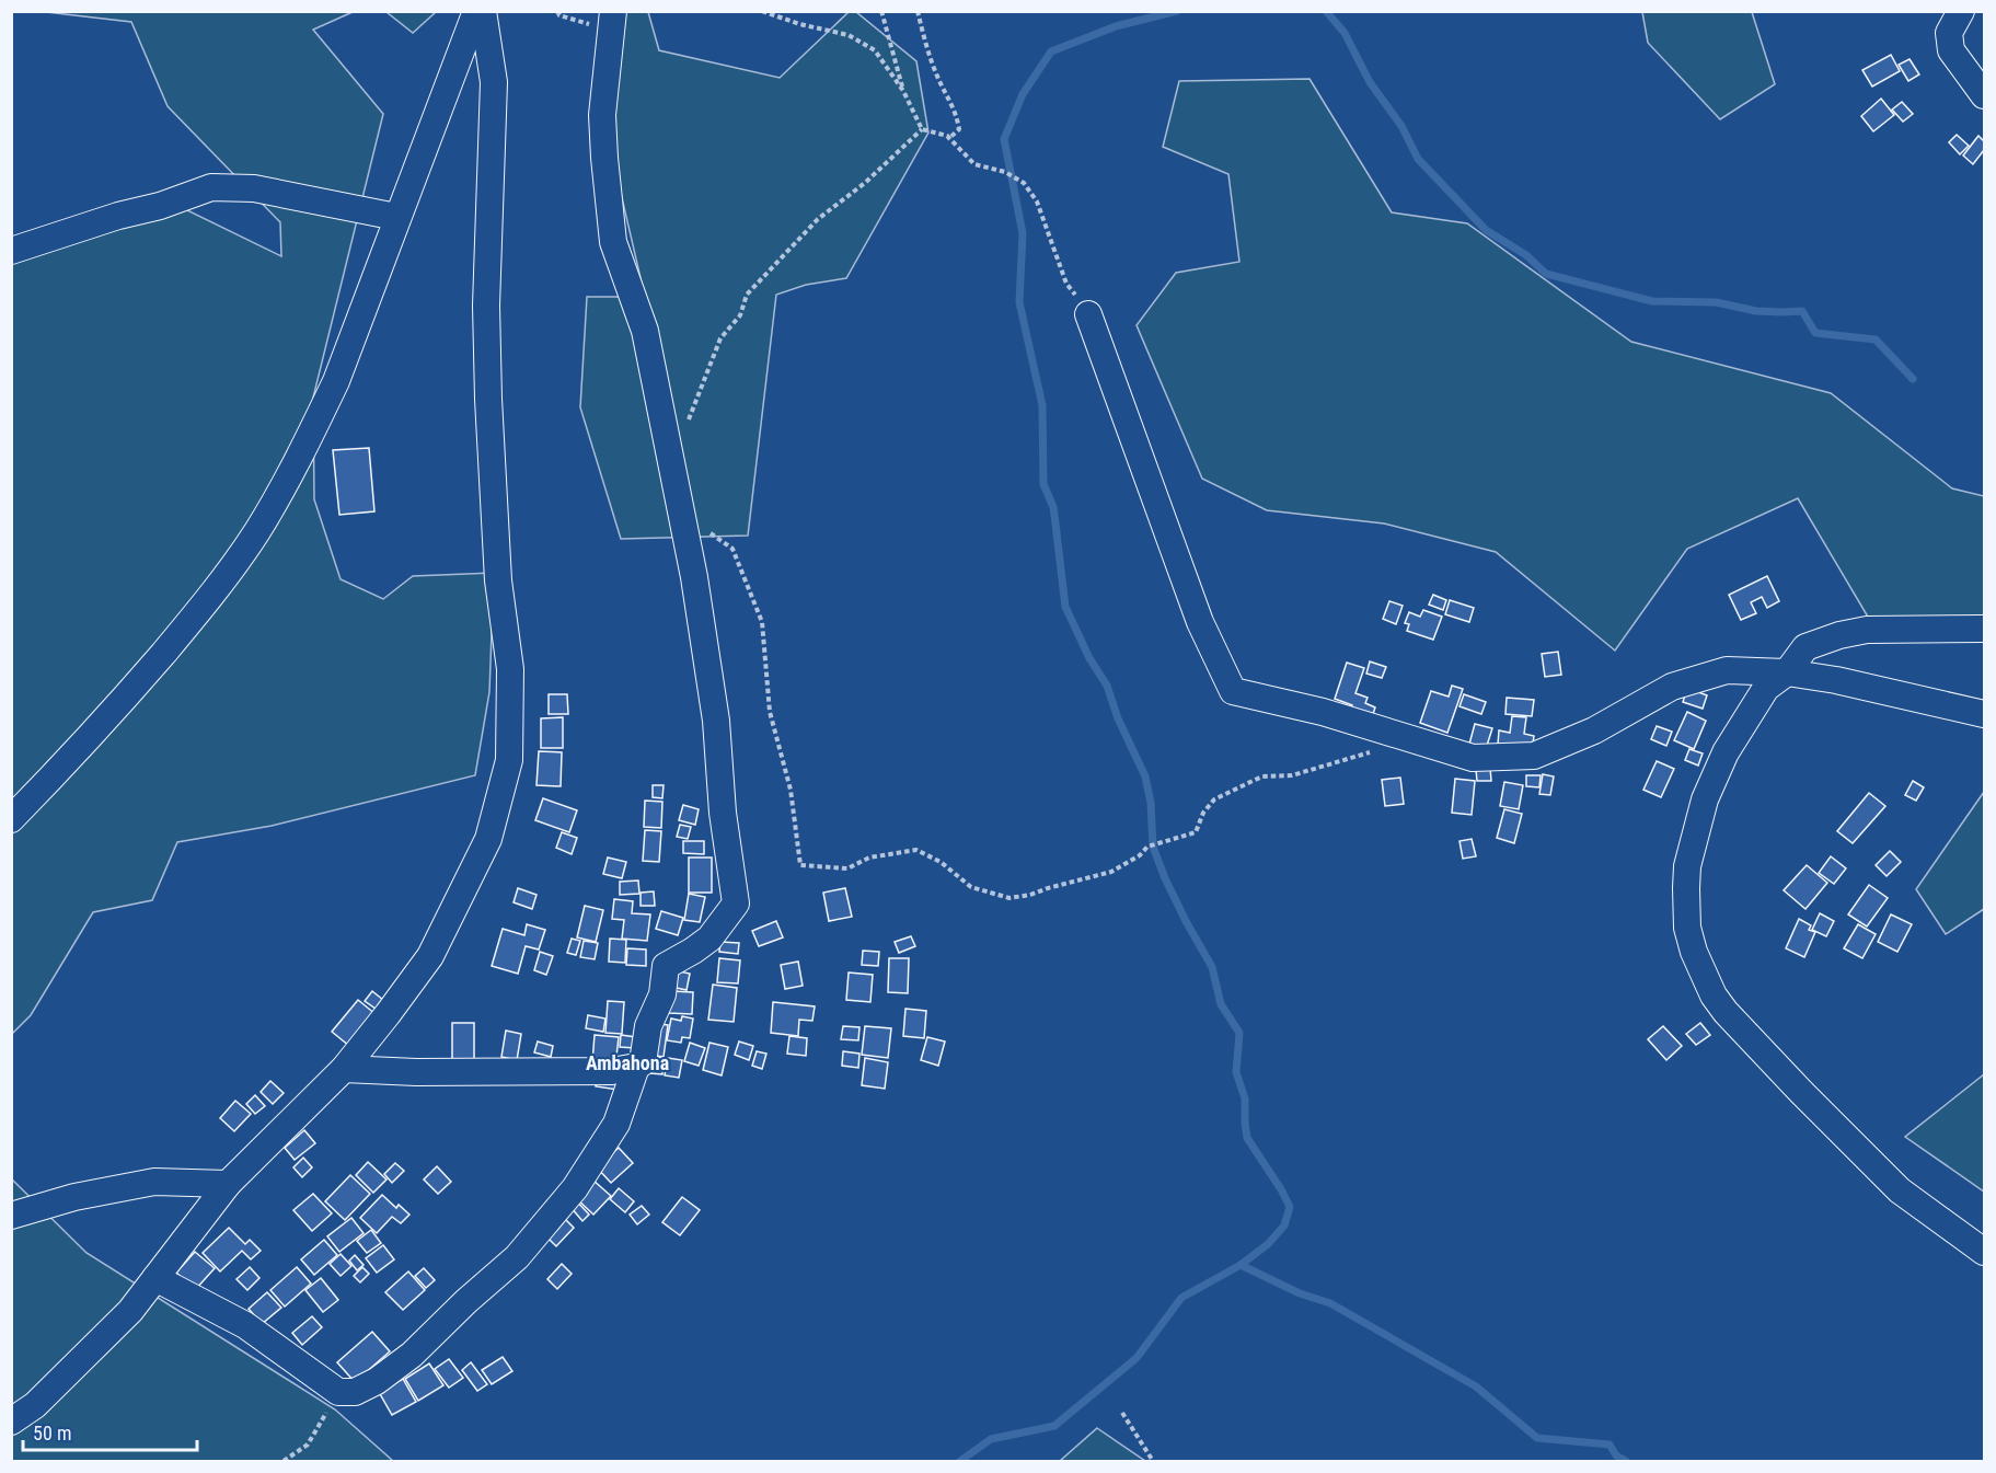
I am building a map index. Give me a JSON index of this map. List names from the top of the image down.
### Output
{
  "districts": ["Ambahona"],
  "scale_bar": "50 m"
}
